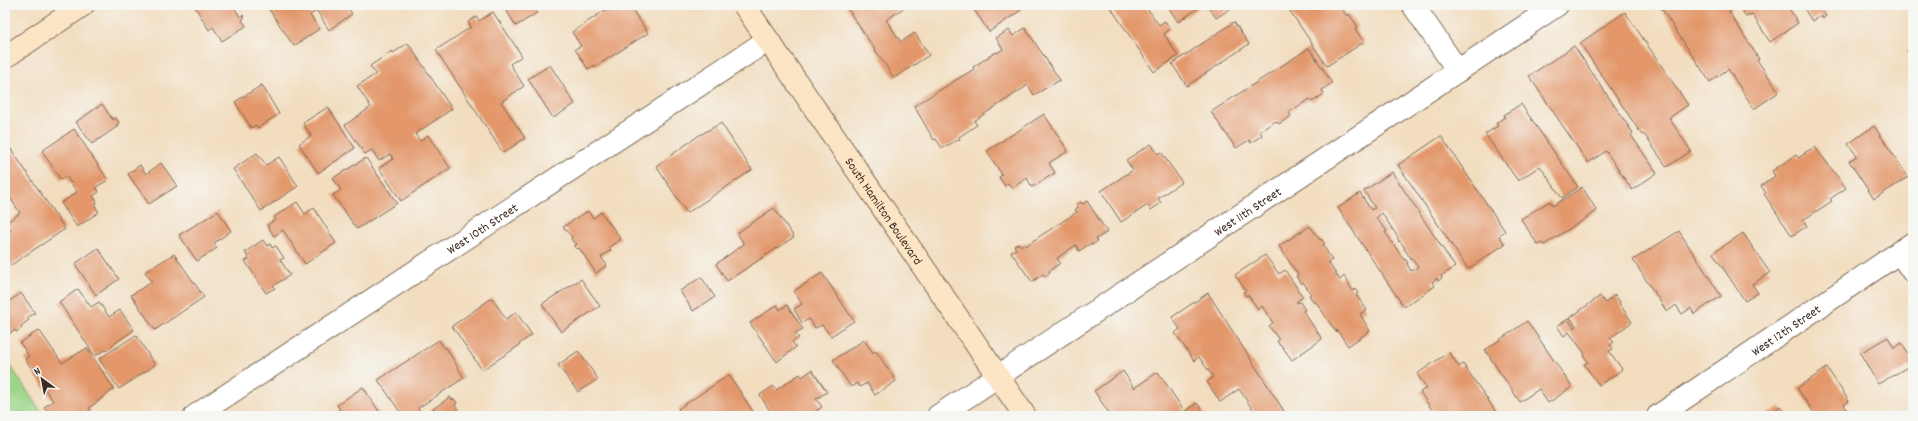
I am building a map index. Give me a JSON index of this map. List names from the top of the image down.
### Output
{
  "streets": {
    "street": [
      "West 11th Street",
      "South Hamilton Boulevard",
      "West 10th Street",
      "West 12th Street"
    ]
  },
  "crossings": [
    ["West 11th Street", "South Hamilton Boulevard"],
    ["South Hamilton Boulevard", "West 10th Street"]
  ],
  "north": "top left"
}
